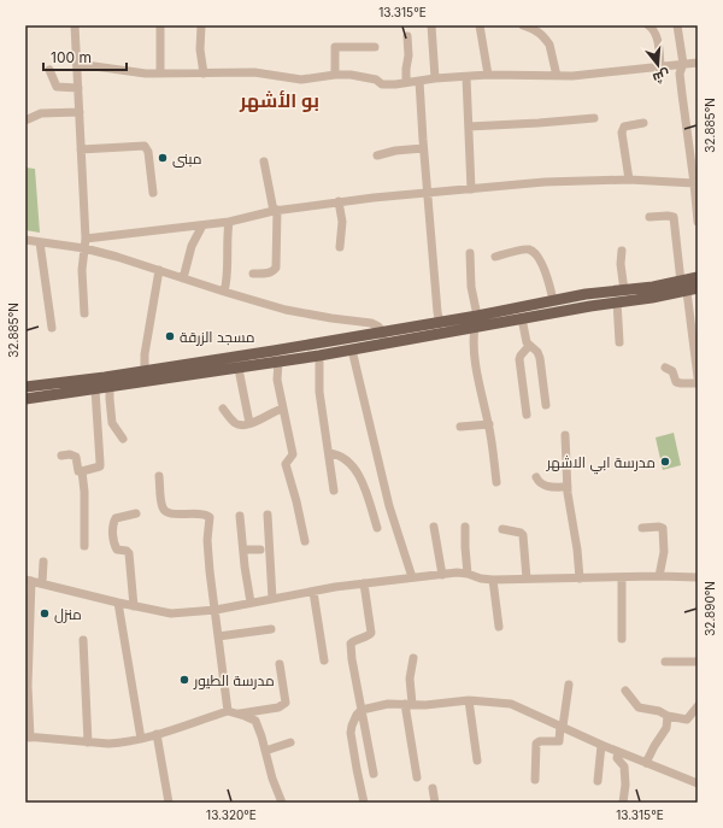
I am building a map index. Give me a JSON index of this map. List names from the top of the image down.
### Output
{
  "districts": ["بو الأشهر"],
  "places": [
    "مبنى",
    "مسجد الزرقة",
    "مدرسة ابي الاشهر",
    "منزل",
    "مدرسة الطيور"
  ],
  "scale_bar": "100 m",
  "north": "bottom",
  "coordinates": [
    "13.315°E",
    "32.885°N",
    "32.890°N",
    "13.320°E"
  ]
}
